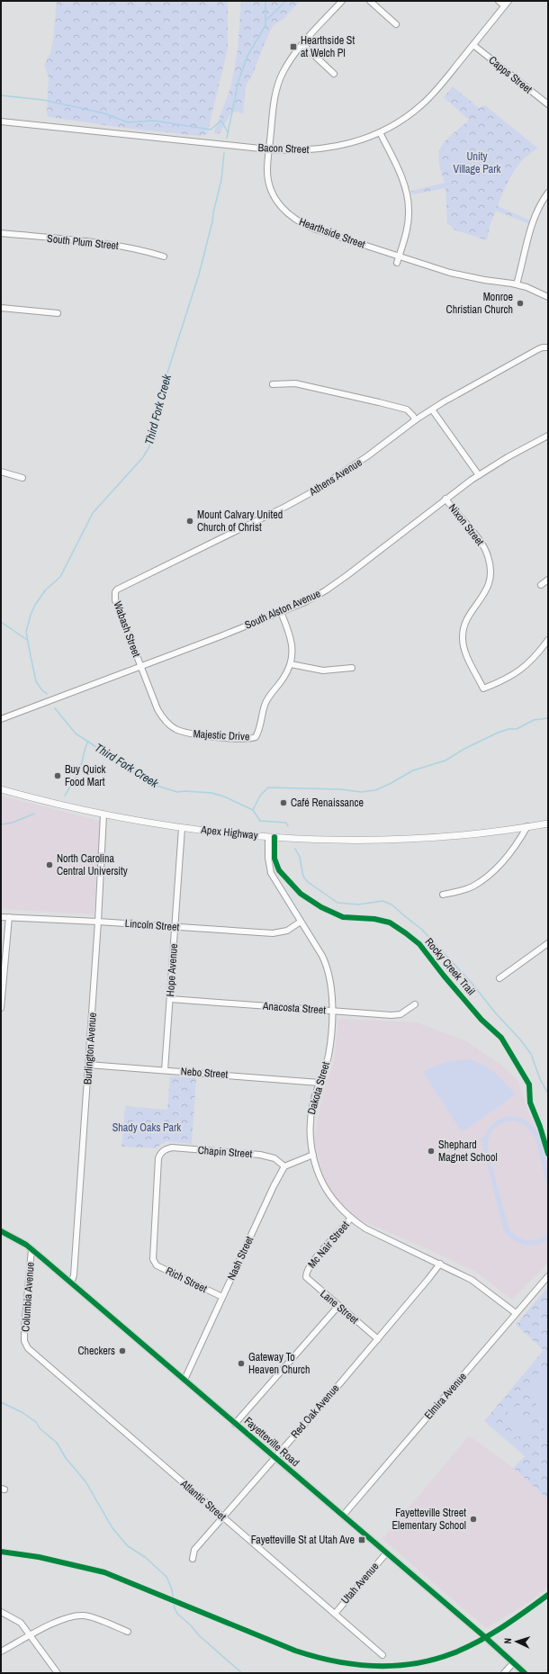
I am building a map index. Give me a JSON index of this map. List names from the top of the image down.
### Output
{
  "streets": {
    "main road": ["Apex Highway", "Fayetteville Road"],
    "street": [
      "Capps Street",
      "Bacon Street",
      "Hearthside Street",
      "South Plum Street",
      "Athens Avenue",
      "Nixon Street",
      "South Alston Avenue",
      "Wabash Street",
      "Majestic Drive",
      "Lincoln Street",
      "Hope Avenue",
      "Anacosta Street",
      "Burlington Avenue",
      "Nebo Street",
      "Dakota Street",
      "Chapin Street",
      "Mc Nair Street",
      "Nash Street",
      "Rich Street",
      "Columbia Avenue",
      "Lane Street",
      "Elmira Avenue",
      "Red Oak Avenue",
      "Atlantic Street",
      "Utah Avenue"
    ],
    "cycle path": ["Rocky Creek Trail"]
  },
  "crossings": [
    ["Capps Street", "Bacon Street"],
    ["Bacon Street", "Hearthside Street"],
    ["Athens Avenue", "Wabash Street"],
    ["Nixon Street", "South Alston Avenue"],
    ["South Alston Avenue", "Wabash Street"],
    ["South Alston Avenue", "Majestic Drive"],
    ["Wabash Street", "Majestic Drive"],
    ["Apex Highway", "Hope Avenue"],
    ["Apex Highway", "Burlington Avenue"],
    ["Apex Highway", "Dakota Street"],
    ["Lincoln Street", "Hope Avenue"],
    ["Lincoln Street", "Burlington Avenue"],
    ["Lincoln Street", "Dakota Street"],
    ["Hope Avenue", "Anacosta Street"],
    ["Hope Avenue", "Nebo Street"],
    ["Anacosta Street", "Dakota Street"],
    ["Burlington Avenue", "Nebo Street"],
    ["Burlington Avenue", "Fayetteville Road"],
    ["Nebo Street", "Dakota Street"],
    ["Dakota Street", "Mc Nair Street"],
    ["Dakota Street", "Elmira Avenue"],
    ["Dakota Street", "Red Oak Avenue"],
    ["Chapin Street", "Nash Street"],
    ["Chapin Street", "Rich Street"],
    ["Mc Nair Street", "Lane Street"],
    ["Nash Street", "Rich Street"],
    ["Nash Street", "Fayetteville Road"],
    ["Columbia Avenue", "Fayetteville Road"],
    ["Columbia Avenue", "Atlantic Street"],
    ["Lane Street", "Red Oak Avenue"],
    ["Elmira Avenue", "Fayetteville Road"],
    ["Red Oak Avenue", "Fayetteville Road"],
    ["Red Oak Avenue", "Atlantic Street"],
    ["Fayetteville Road", "Utah Avenue"],
    ["Atlantic Street", "Utah Avenue"]
  ],
  "water": ["Third Fork Creek"],
  "parks": ["Unity Village Park", "Shady Oaks Park"],
  "places": {
    "transit": ["Hearthside St at Welch Pl", "Fayetteville St at Utah Ave"],
    "other": [
      "Monroe Christian Church",
      "Mount Calvary United Church of Christ",
      "Buy Quick Food Mart",
      "Café Renaissance",
      "North Carolina Central University",
      "Shephard Magnet School",
      "Checkers",
      "Gateway To Heaven Church",
      "Fayetteville Street Elementary School"
    ]
  },
  "north": "left"
}
